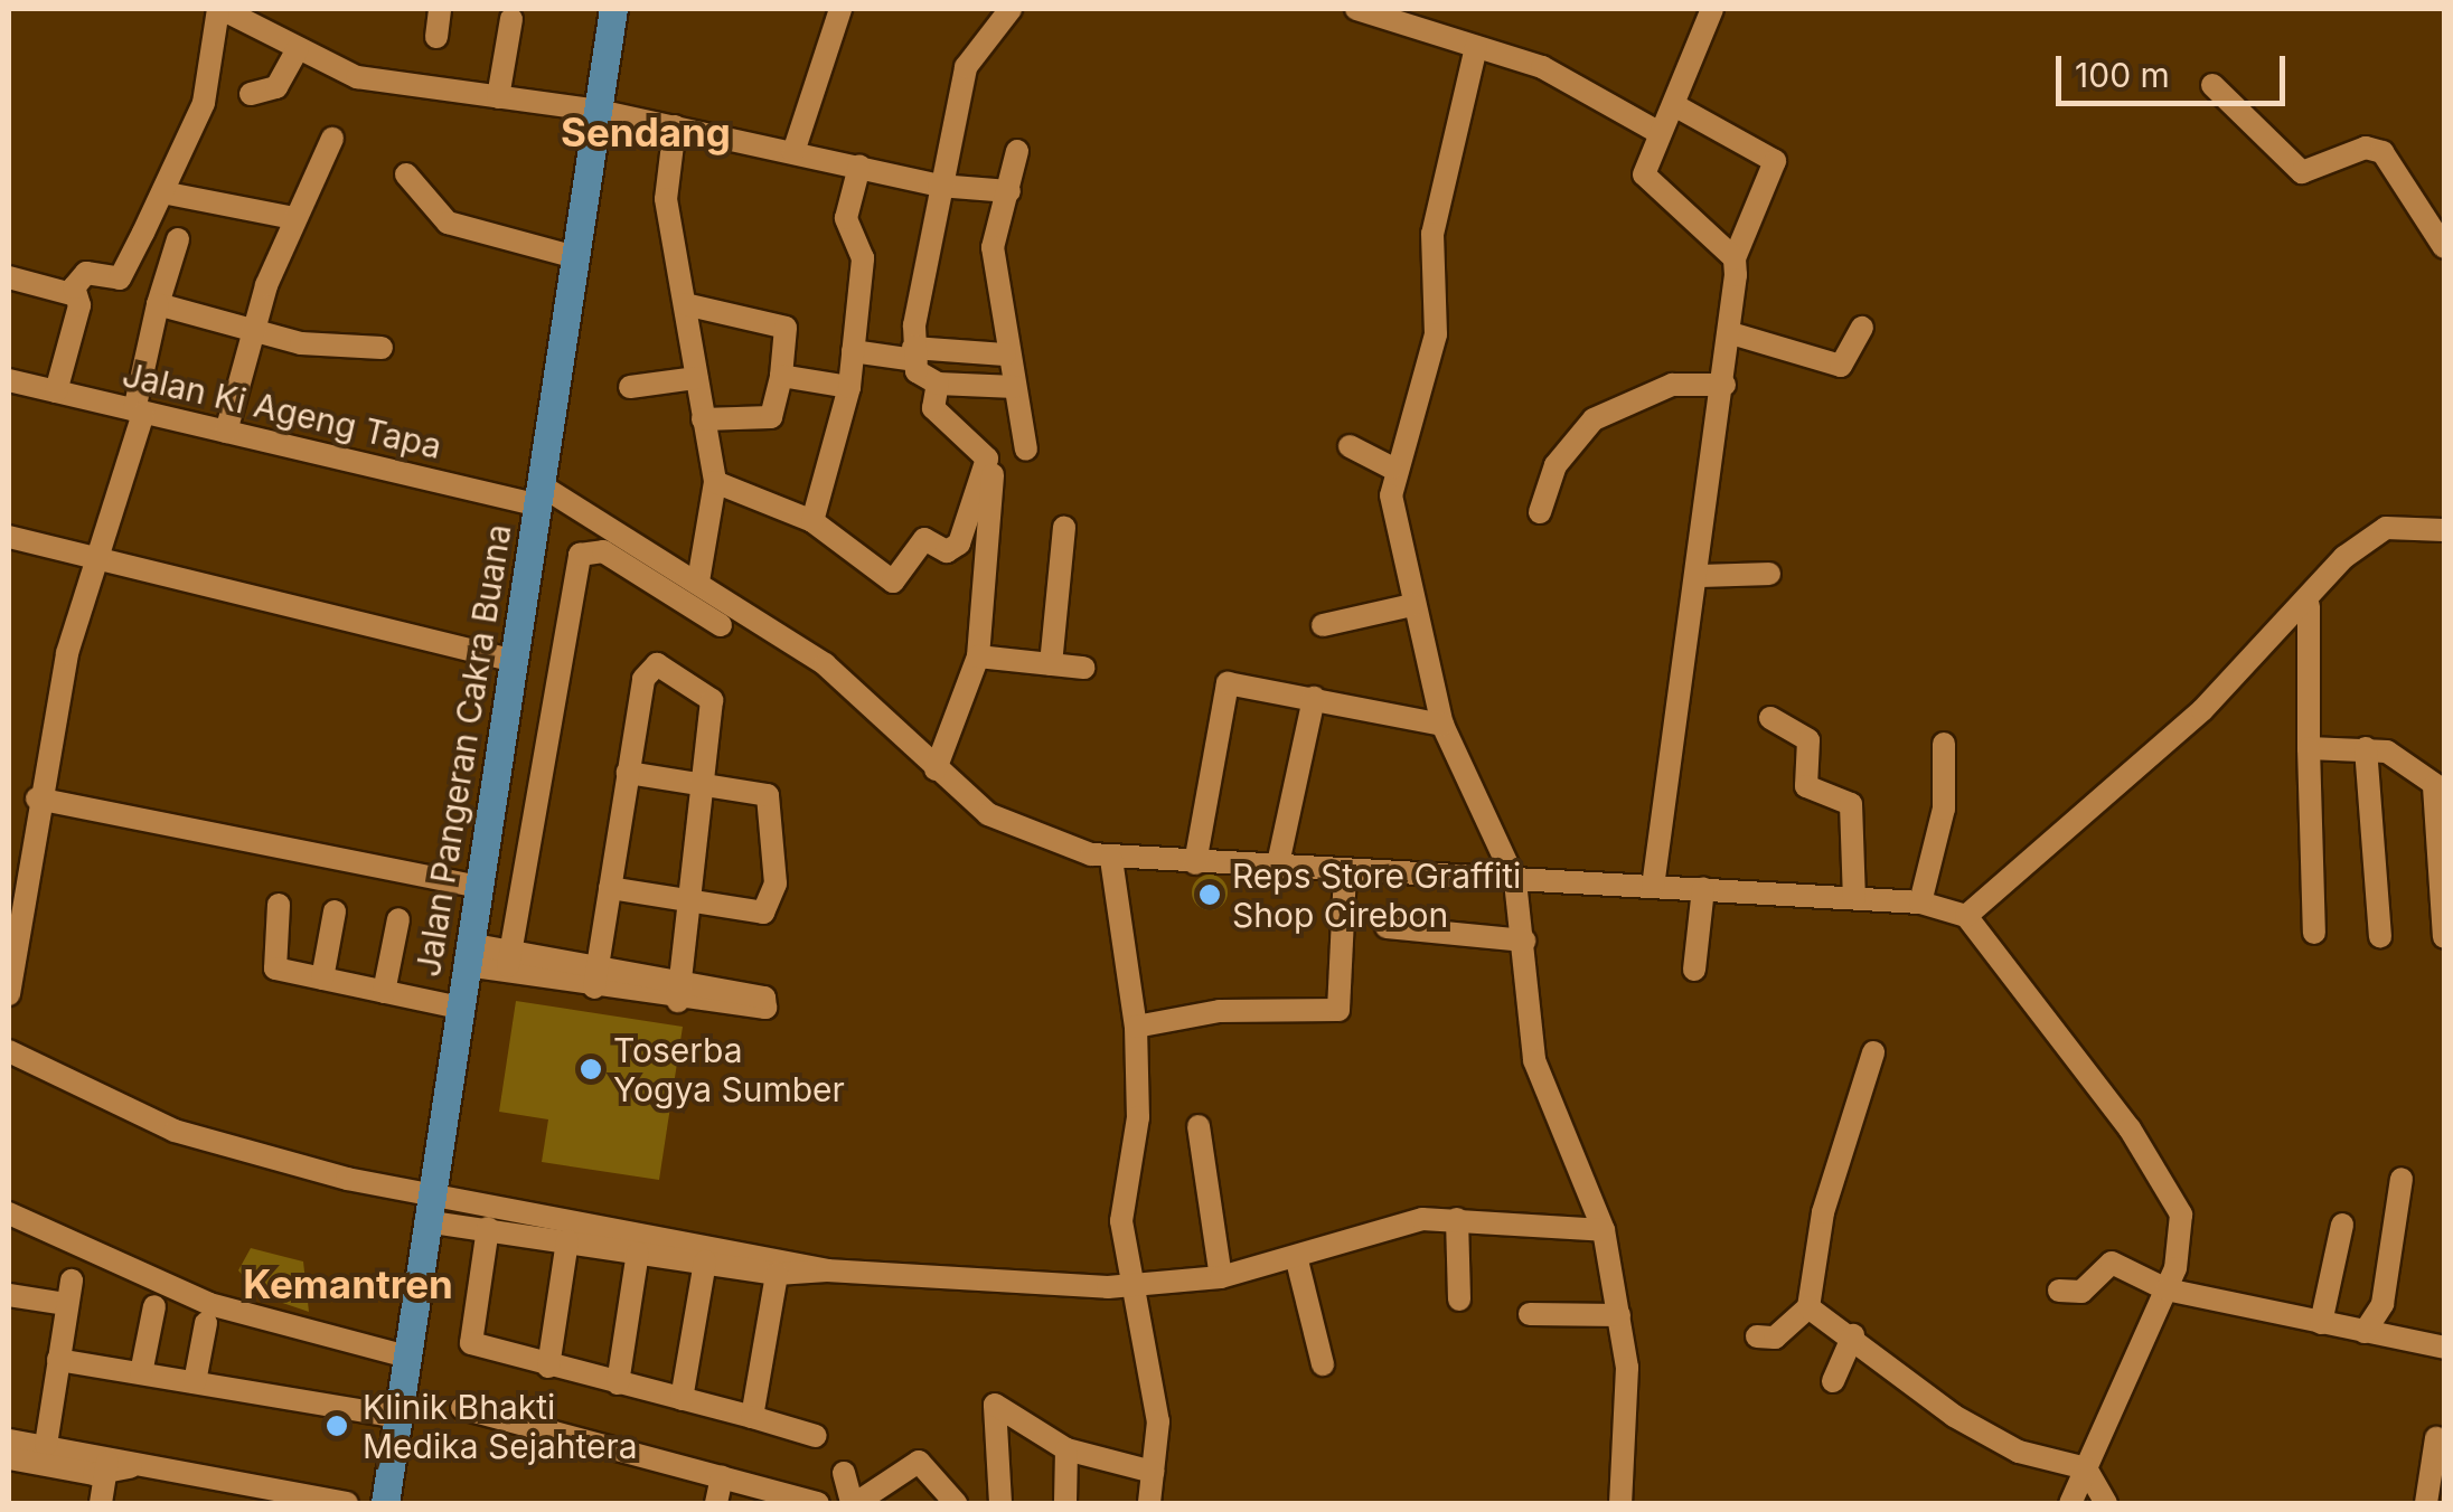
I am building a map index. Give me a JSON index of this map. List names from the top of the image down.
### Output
{
  "streets": {
    "main road": ["Jalan Pangeran Cakra Buana"],
    "street": ["Jalan Ki Ageng Tapa"]
  },
  "crossings": [
    ["Jalan Ki Ageng Tapa", "Jalan Pangeran Cakra Buana"]
  ],
  "districts": ["Sendang", "Kemantren"],
  "places": ["Reps Store Graffiti Shop Cirebon", "Toserba Yogya Sumber", "Klinik Bhakti Medika Sejahtera"],
  "scale_bar": "100 m"
}
